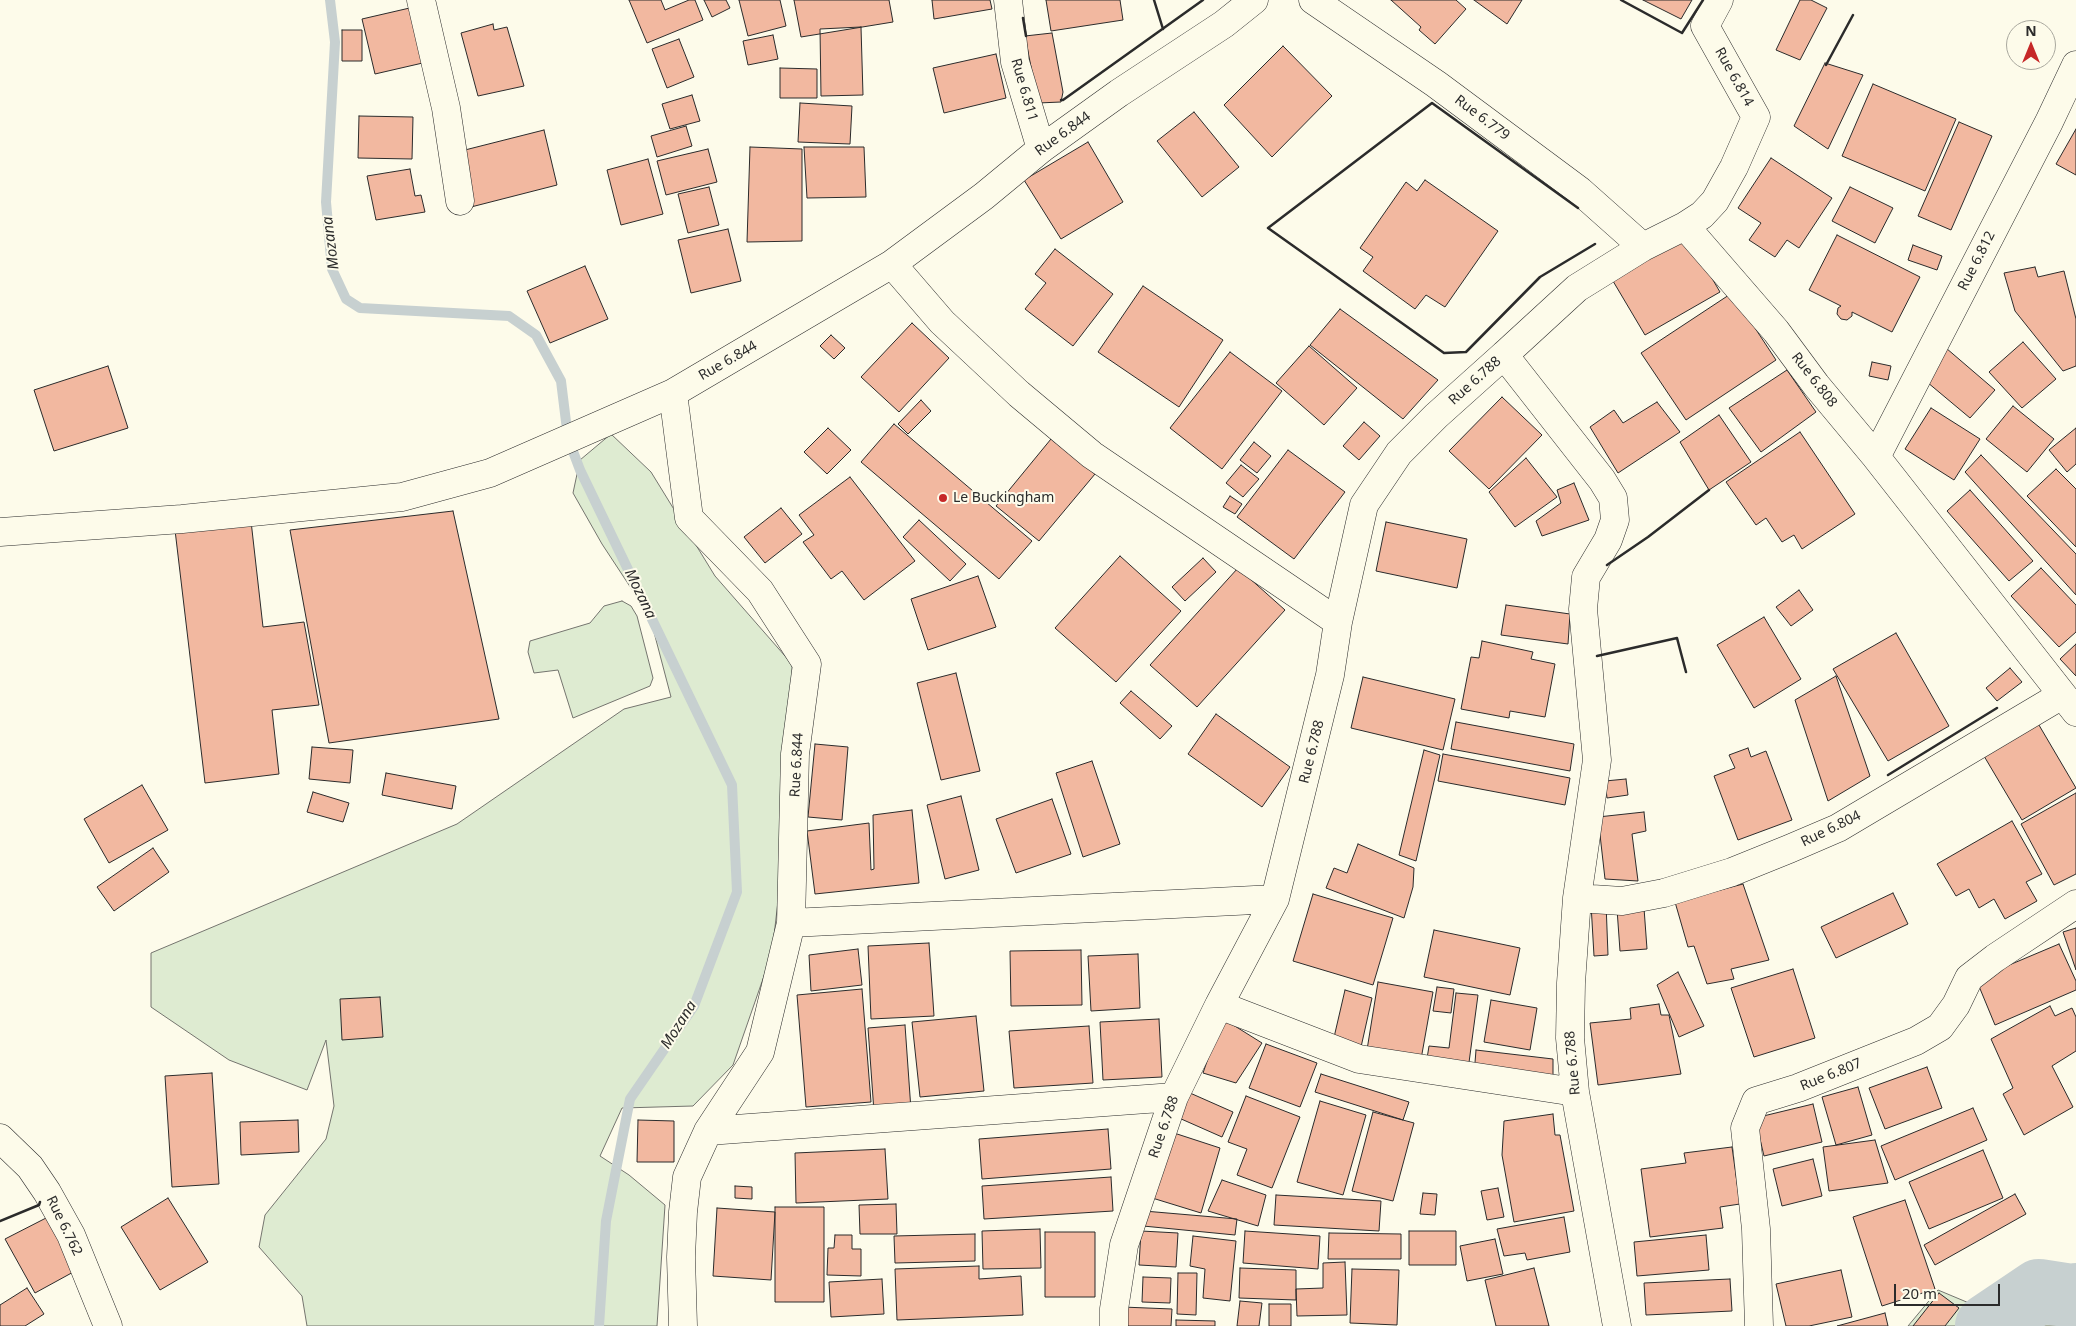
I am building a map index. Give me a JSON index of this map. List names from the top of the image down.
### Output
{
  "streets": {
    "street": [
      "Rue 6.814",
      "Rue 6.811",
      "Rue 6.779",
      "Rue 6.844",
      "Rue 6.812",
      "Rue 6.808",
      "Rue 6.788",
      "Rue 6.804",
      "Rue 6.807",
      "Rue 6.762"
    ]
  },
  "crossings": [
    ["Rue 6.814", "Rue 6.808"],
    ["Rue 6.811", "Rue 6.844"],
    ["Rue 6.812", "Rue 6.808"],
    ["Rue 6.808", "Rue 6.804"],
    ["Rue 6.788", "Rue 6.804"]
  ],
  "water": ["Mozana"],
  "places": ["Le Buckingham"],
  "scale_bar": "20 m",
  "north": "top"
}
